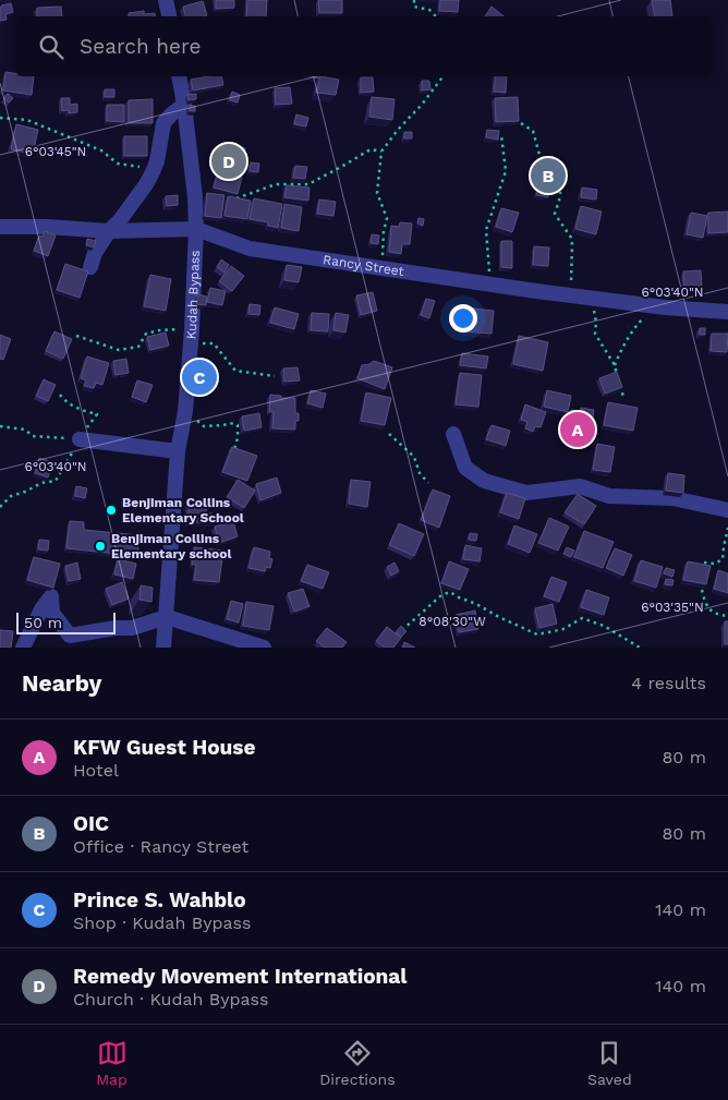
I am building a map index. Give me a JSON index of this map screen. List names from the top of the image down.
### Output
{
  "streets": {
    "street": ["Rancy Street", "Kudah Bypass"]
  },
  "crossings": [
    ["Rancy Street", "Kudah Bypass"]
  ],
  "places": ["Benjiman Collins Elementary School", "Benjiman Collins Elementary school"],
  "scale_bar": "50 m",
  "page": {
    "search": "Search here",
    "pins": [
      "D",
      "B",
      "C",
      "A"
    ],
    "scale": "50 m",
    "heading": ["Nearby", "4 results"],
    "list": [
      {
        "mark": "A",
        "name": "KFW Guest House",
        "note": "Hotel",
        "value": "80 m"
      },
      {
        "mark": "B",
        "name": "OIC",
        "note": "Office · Rancy Street",
        "value": "80 m"
      },
      {
        "mark": "C",
        "name": "Prince S. Wahblo",
        "note": "Shop · Kudah Bypass",
        "value": "140 m"
      },
      {
        "mark": "D",
        "name": "Remedy Movement International",
        "note": "Church · Kudah Bypass",
        "value": "140 m"
      }
    ],
    "nav": ["Map", "Directions", "Saved"]
  },
  "coordinates": [
    "6°03'45\"N",
    "6°03'40\"N",
    "6°03'35\"N",
    "8°08'30\"W"
  ]
}
